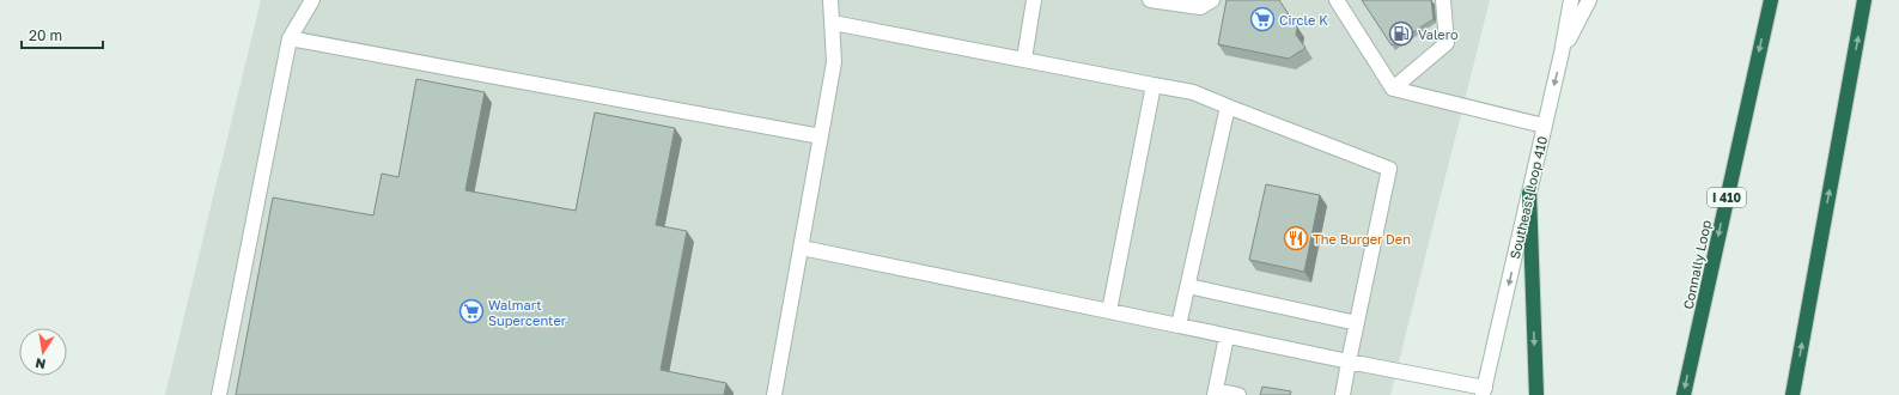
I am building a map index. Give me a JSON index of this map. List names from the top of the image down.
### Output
{
  "streets": {
    "highway": ["I 410", "Connally Loop"],
    "main road": ["Southeast Loop 410"]
  },
  "one_way": ["Southeast Loop 410"],
  "places": {
    "supermarket": ["Circle K", "Walmart Supercenter"],
    "fuel station": ["Valero"],
    "restaurant": ["The Burger Den"]
  },
  "scale_bar": "20 m",
  "north": "bottom"
}
